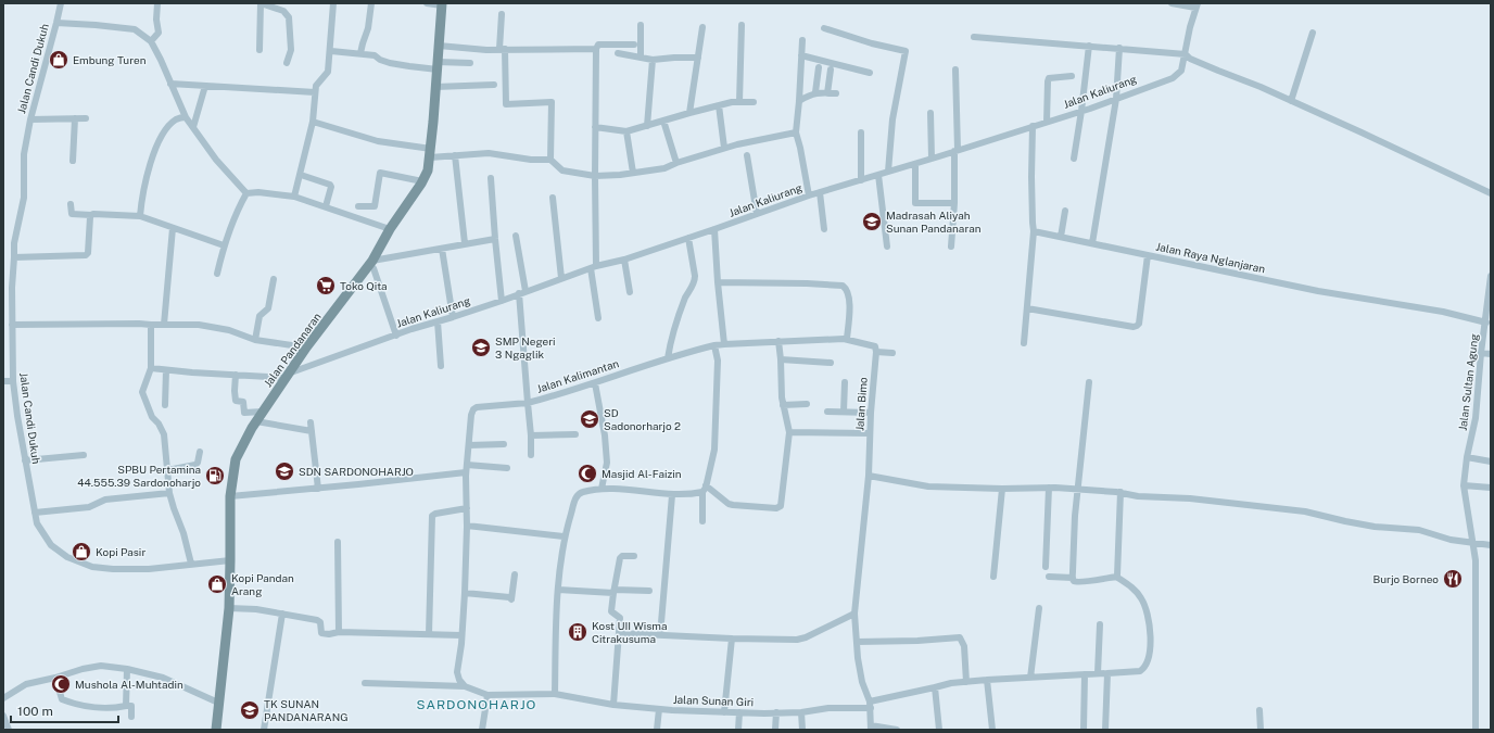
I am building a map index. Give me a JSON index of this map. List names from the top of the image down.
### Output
{
  "streets": {
    "main road": ["Jalan Pandanaran"],
    "street": [
      "Jalan Candi Dukuh",
      "Jalan Kaliurang",
      "Jalan Raya Nglanjaran",
      "Jalan Kalimantan",
      "Jalan Sultan Agung",
      "Jalan Bimo",
      "Jalan Sunan Giri"
    ]
  },
  "crossings": [
    ["Jalan Candi Dukuh", "Jalan Pandanaran"],
    ["Jalan Kaliurang", "Jalan Pandanaran"],
    ["Jalan Kaliurang", "Jalan Kalimantan"],
    ["Jalan Raya Nglanjaran", "Jalan Sultan Agung"],
    ["Jalan Bimo", "Jalan Sunan Giri"]
  ],
  "districts": ["SARDONOHARJO"],
  "places": {
    "shop": ["Embung Turen", "Kopi Pasir", "Kopi Pandan Arang"],
    "school or university": [
      "Madrasah Aliyah Sunan Pandanaran",
      "SMP Negeri 3 Ngaglik",
      "SD Sadonorharjo 2",
      "SDN SARDONOHARJO",
      "TK SUNAN PANDANARANG"
    ],
    "supermarket": ["Toko Qita"],
    "mosque": ["Masjid Al-Faizin", "Mushola Al-Muhtadin"],
    "fuel station": ["SPBU Pertamina 44.555.39 Sardonoharjo"],
    "restaurant": ["Burjo Borneo"],
    "building": ["Kost UII Wisma Citrakusuma"]
  },
  "scale_bar": "100 m"
}
